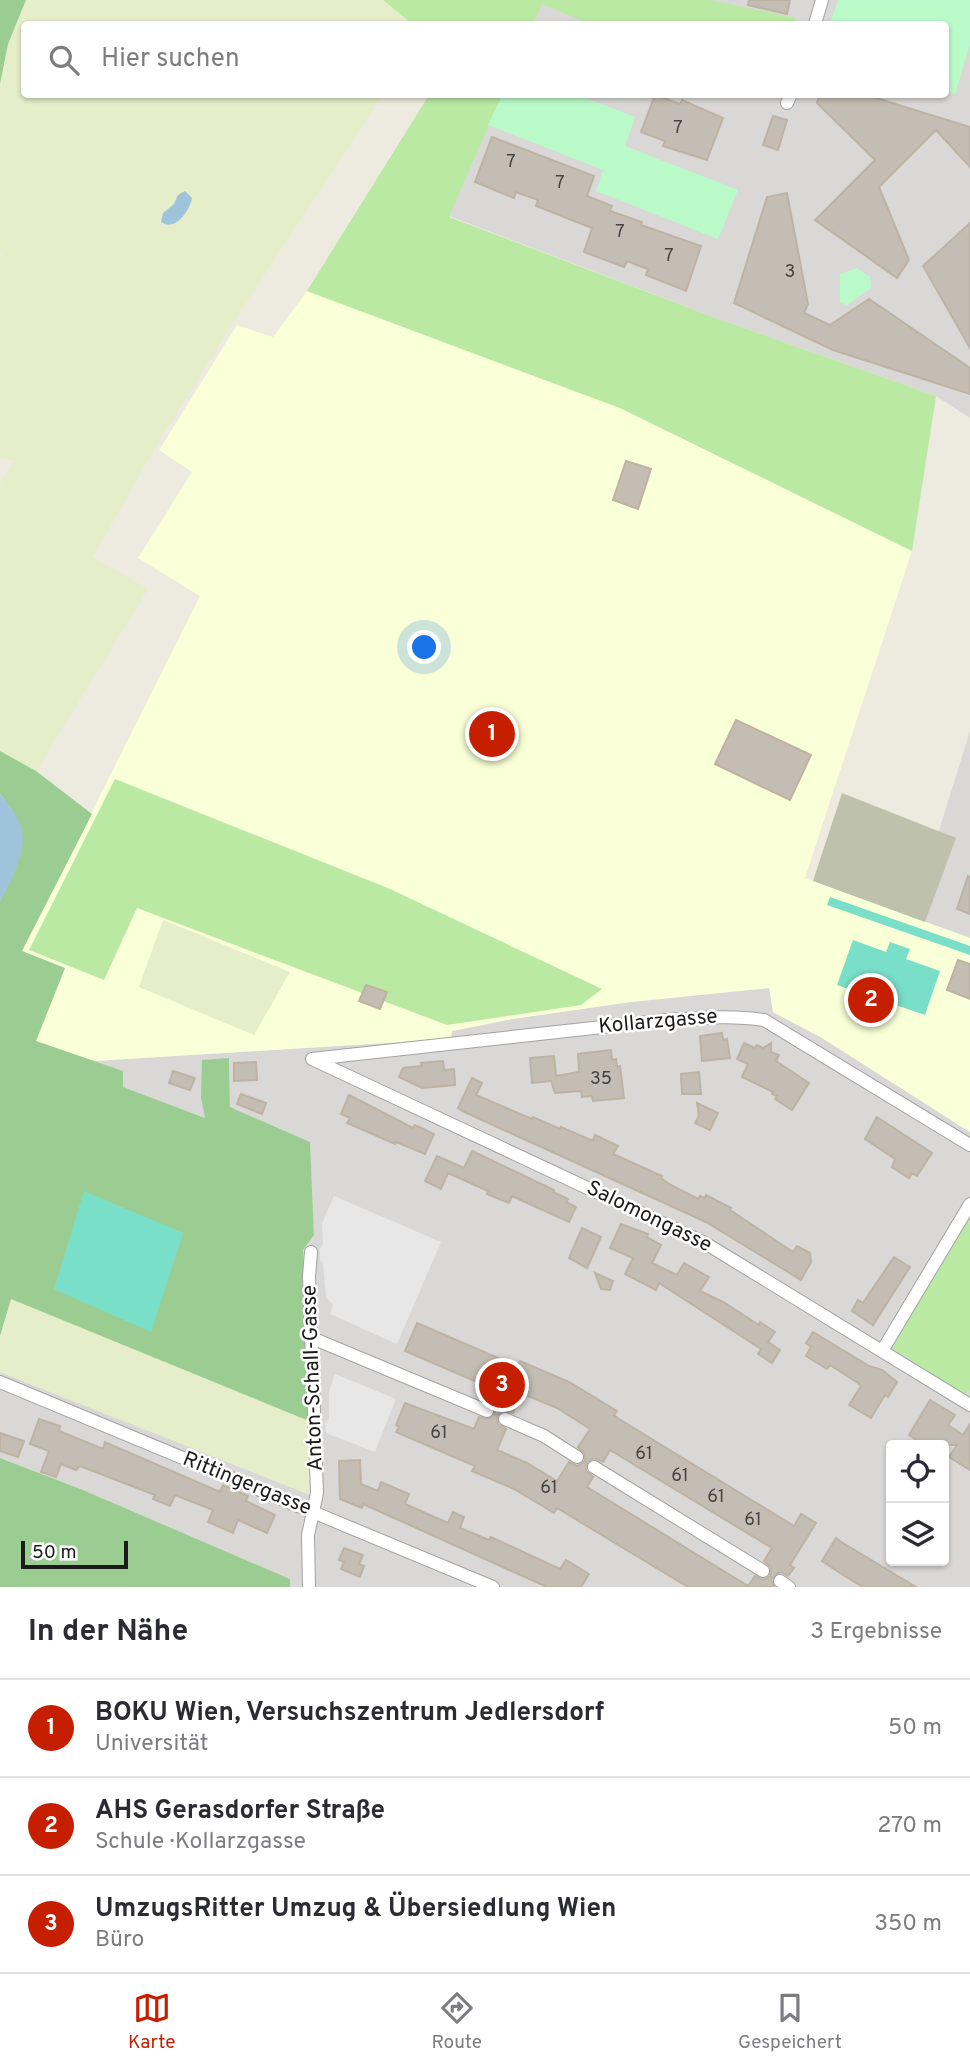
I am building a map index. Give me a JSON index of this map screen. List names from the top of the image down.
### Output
{
  "streets": {
    "street": [
      "Kollarzgasse",
      "Salomongasse",
      "Anton-Schall-Gasse",
      "Rittingergasse"
    ]
  },
  "crossings": [
    ["Kollarzgasse", "Salomongasse"],
    ["Anton-Schall-Gasse", "Rittingergasse"]
  ],
  "house_numbers": [
    "7",
    "7",
    "7",
    "7",
    "7",
    "3",
    "35",
    "61",
    "61",
    "61",
    "61",
    "61",
    "61"
  ],
  "scale_bar": "50 m",
  "page": {
    "search": "Hier suchen",
    "pins": ["1", "2", "3"],
    "scale": "50 m",
    "heading": ["In der Nähe", "3 Ergebnisse"],
    "list": [
      {
        "mark": "1",
        "name": "BOKU Wien, Versuchszentrum Jedlersdorf",
        "note": "Universität",
        "value": "50 m"
      },
      {
        "mark": "2",
        "name": "AHS Gerasdorfer Straße",
        "note": "Schule · Kollarzgasse",
        "value": "270 m"
      },
      {
        "mark": "3",
        "name": "UmzugsRitter Umzug & Übersiedlung Wien",
        "note": "Büro",
        "value": "350 m"
      }
    ],
    "nav": ["Karte", "Route", "Gespeichert"]
  }
}
